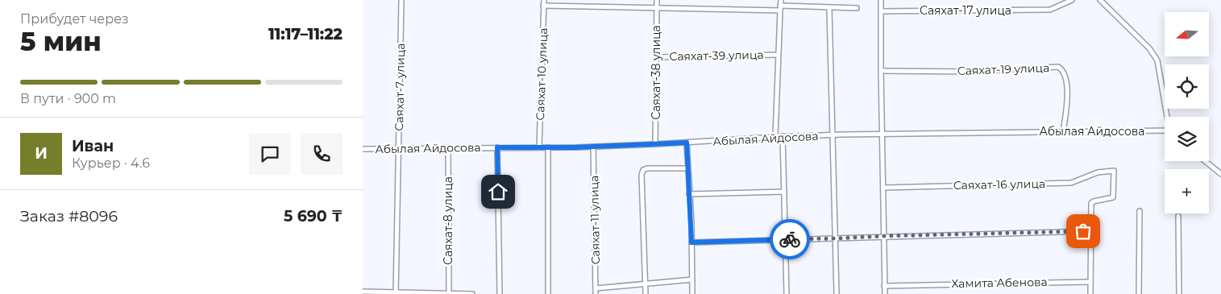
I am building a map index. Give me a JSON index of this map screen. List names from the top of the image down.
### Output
{
  "streets": {
    "street": [
      "Саяхат-17 улица",
      "Саяхат-39 улица",
      "Саяхат-19 улица",
      "Саяхат-38 улица",
      "Саяхат-10 улица",
      "Саяхат-7 улица",
      "Абылая Айдосова",
      "Саяхат-16 улица",
      "Саяхат-11 улица",
      "Саяхат-8 улица",
      "Хамита Абенова"
    ]
  },
  "crossings": [
    ["Саяхат-39 улица", "Саяхат-38 улица"],
    ["Саяхат-19 улица", "Абылая Айдосова"],
    ["Саяхат-38 улица", "Абылая Айдосова"],
    ["Саяхат-10 улица", "Абылая Айдосова"],
    ["Саяхат-7 улица", "Абылая Айдосова"],
    ["Абылая Айдосова", "Саяхат-11 улица"],
    ["Абылая Айдосова", "Саяхат-8 улица"]
  ],
  "north": "left",
  "page": {
    "heading": ["5 мин", "Прибудет через", "11:17–11:22"],
    "panel": [
      "Иван",
      "Курьер · 4.6",
      "Заказ #8096",
      "5 690 ₸"
    ],
    "map_buttons": "+",
    "bar": "В пути · 900 m",
    "round": "И"
  }
}
